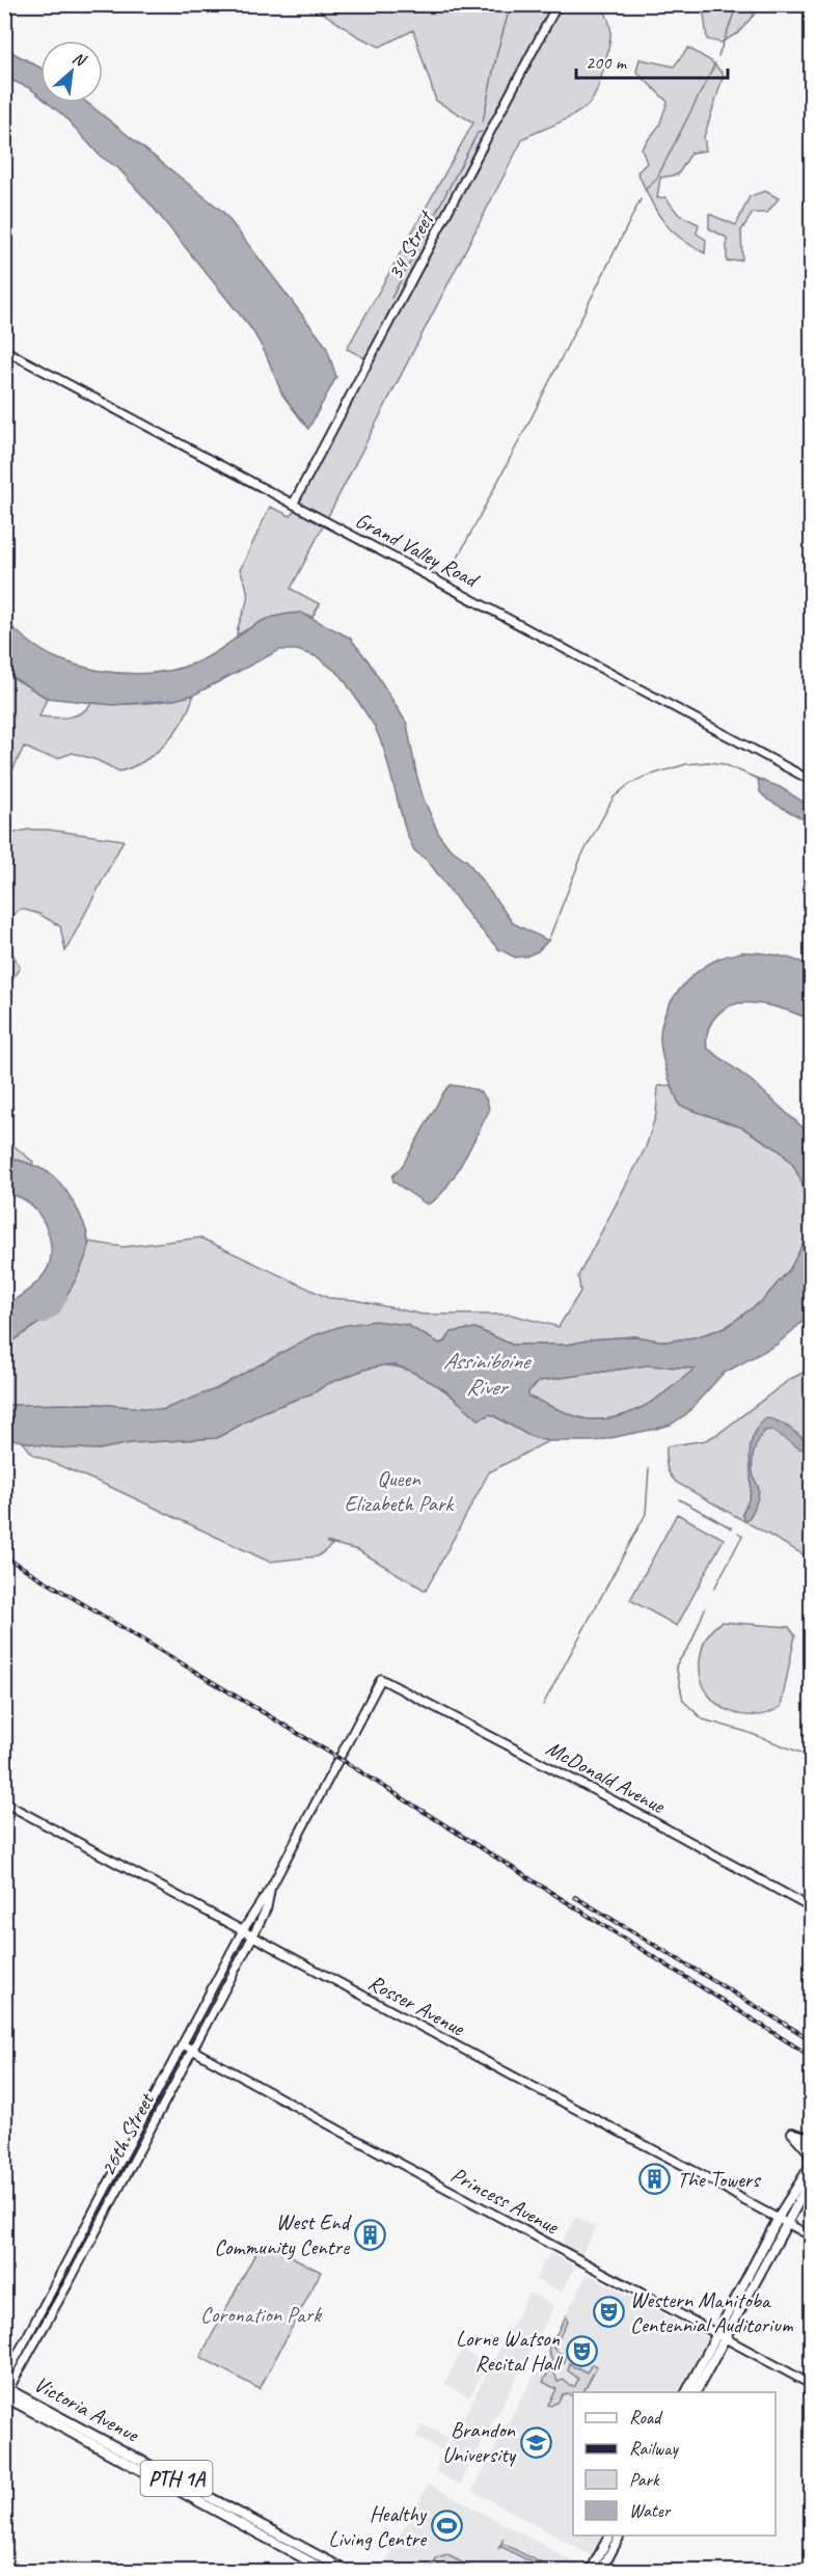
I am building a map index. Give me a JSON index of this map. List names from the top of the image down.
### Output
{
  "streets": {
    "main road": ["Victoria Avenue", "PTH 1A"],
    "street": [
      "34 Street",
      "Grand Valley Road",
      "McDonald Avenue",
      "Rosser Avenue",
      "26th Street",
      "Princess Avenue"
    ]
  },
  "crossings": [
    ["34 Street", "Grand Valley Road"],
    ["McDonald Avenue", "26th Street"],
    ["Rosser Avenue", "26th Street"],
    ["26th Street", "Princess Avenue"],
    ["26th Street", "Victoria Avenue"]
  ],
  "water": ["Assiniboine River"],
  "parks": ["Queen Elizabeth Park", "Coronation Park"],
  "places": {
    "building": ["The Towers", "West End Community Centre"],
    "theatre": ["Western Manitoba Centennial Auditorium", "Lorne Watson Recital Hall"],
    "school or university": ["Brandon University"],
    "sports": ["Healthy Living Centre"]
  },
  "legend": [
    "Road",
    "Railway",
    "Park",
    "Water"
  ],
  "scale_bar": "200 m",
  "north": "top right"
}
